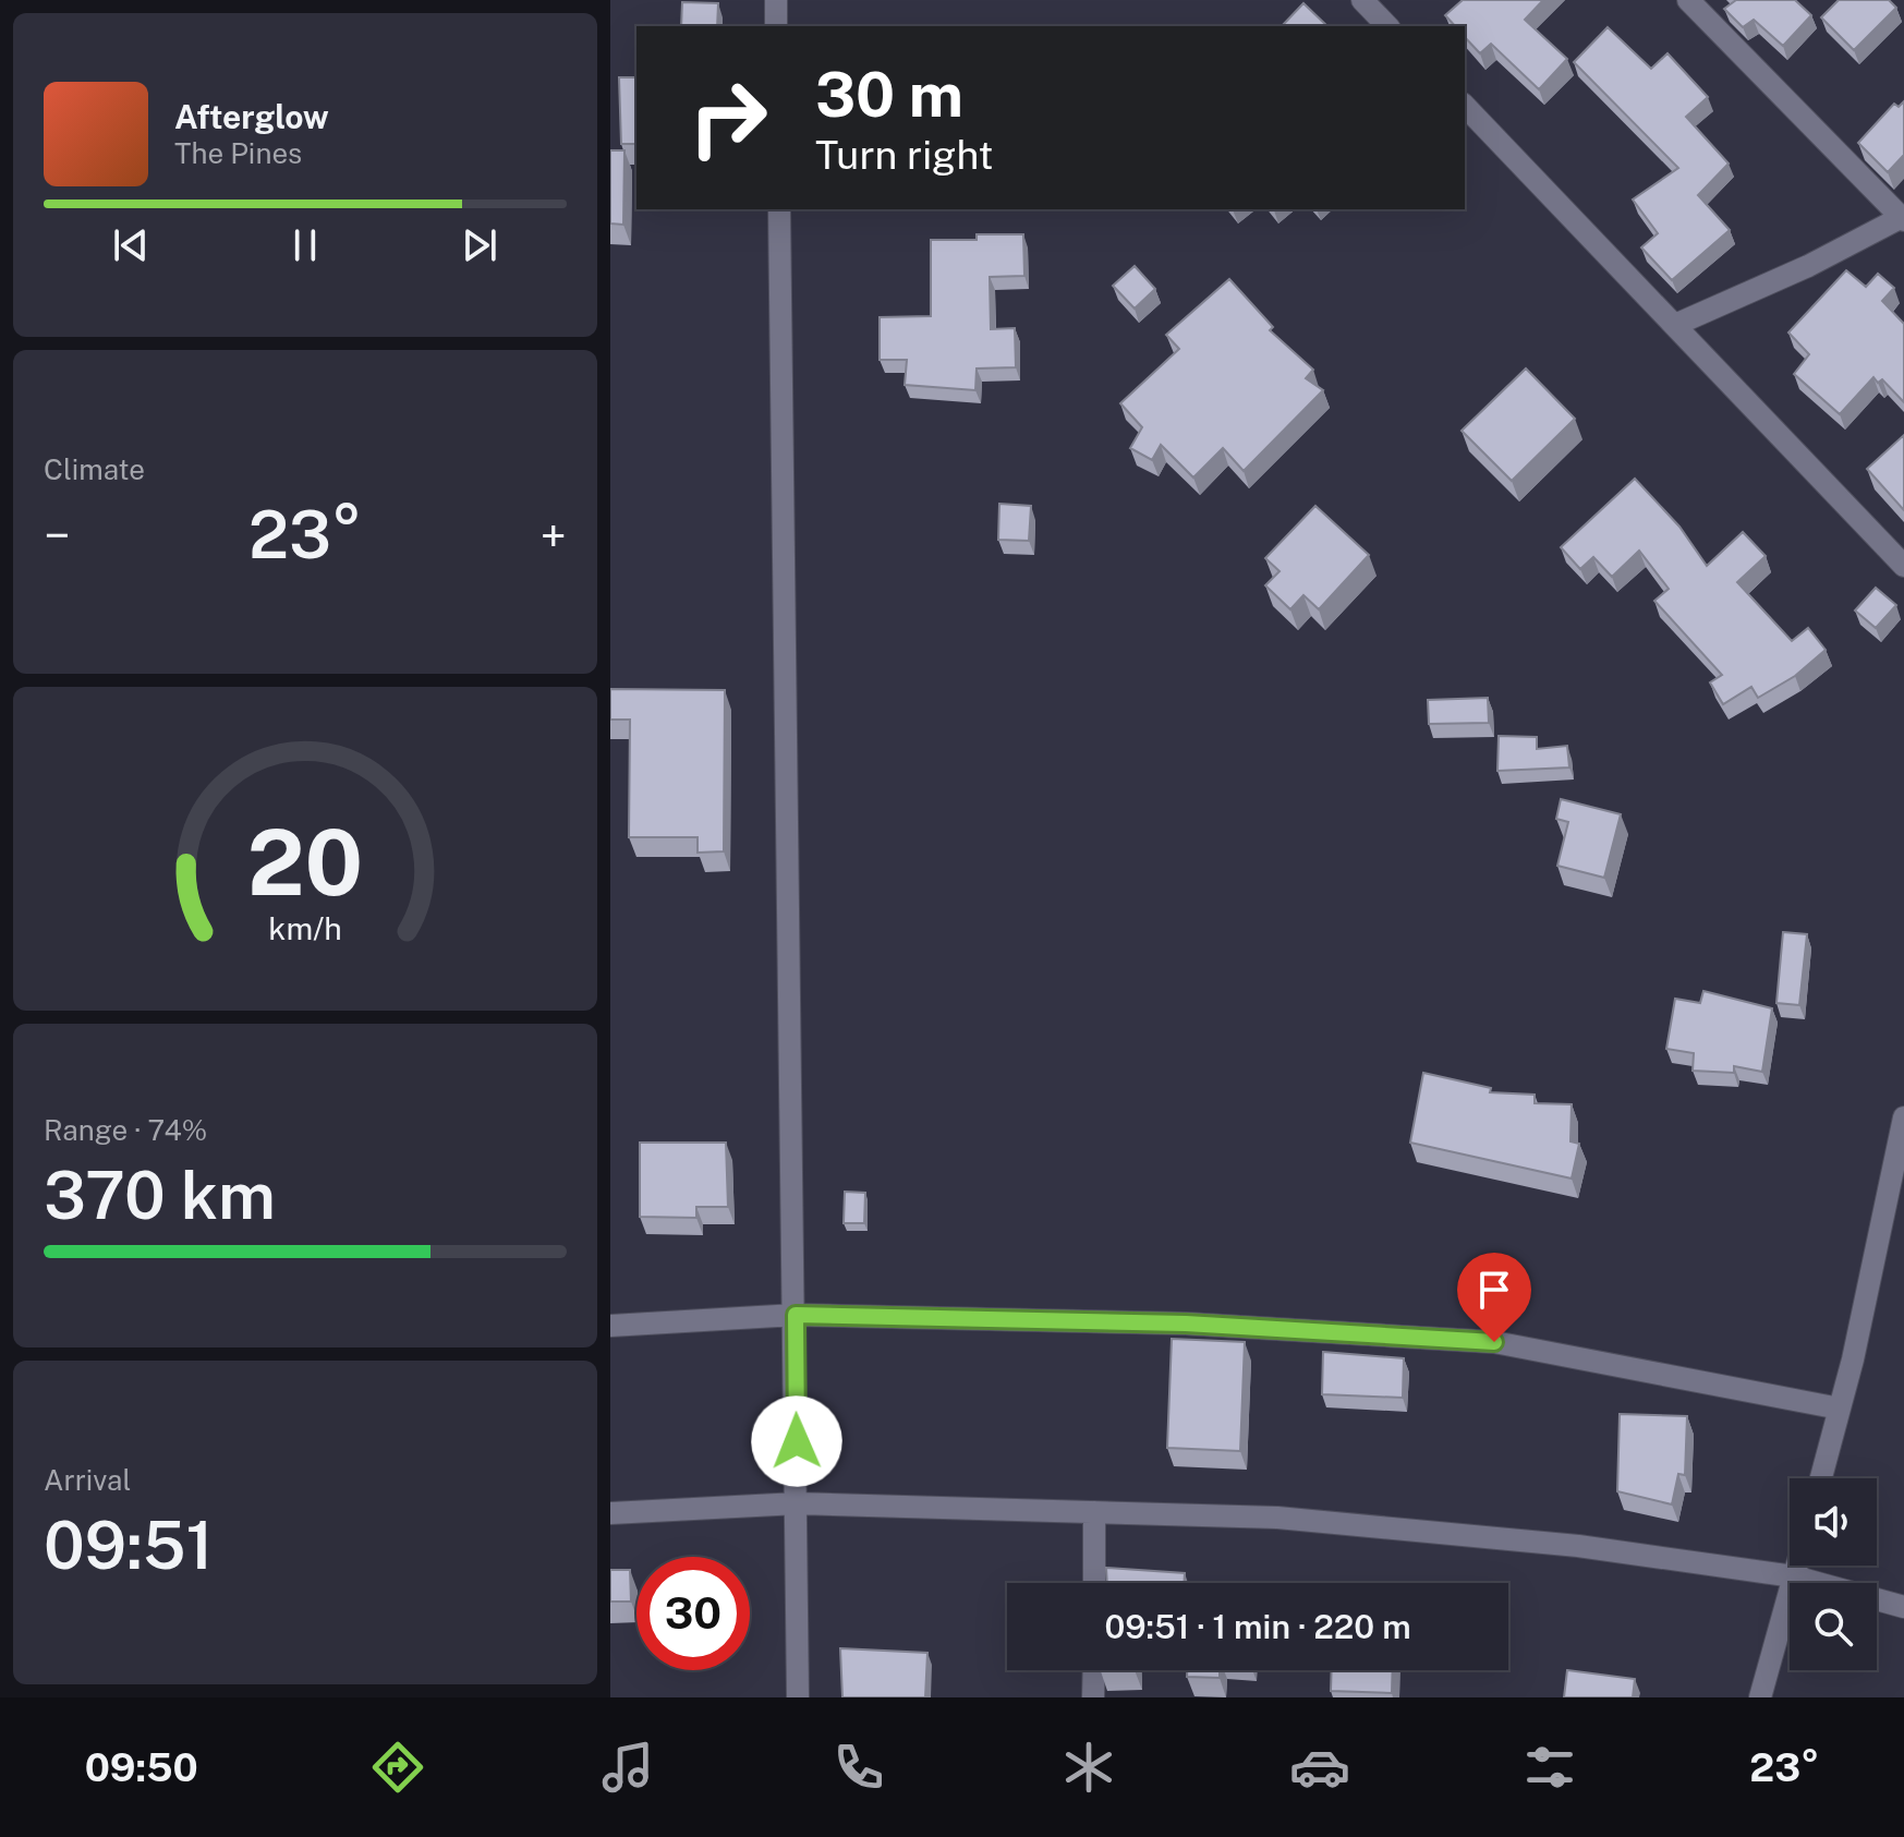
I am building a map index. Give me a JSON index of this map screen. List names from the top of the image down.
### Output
{
  "page": {
    "turn": ["30 m", "Turn right"],
    "song": ["Afterglow", "The Pines"],
    "tile": [
      "Climate",
      ["Range · 74%", "370 km"],
      ["Arrival", "09:51"]
    ],
    "heat": ["−", "23°", "+"],
    "limit": "30",
    "trip": "09:51 · 1 min · 220 m",
    "tabs": ["09:50", "23°"],
    "gauge": ["20", "km/h"]
  }
}
